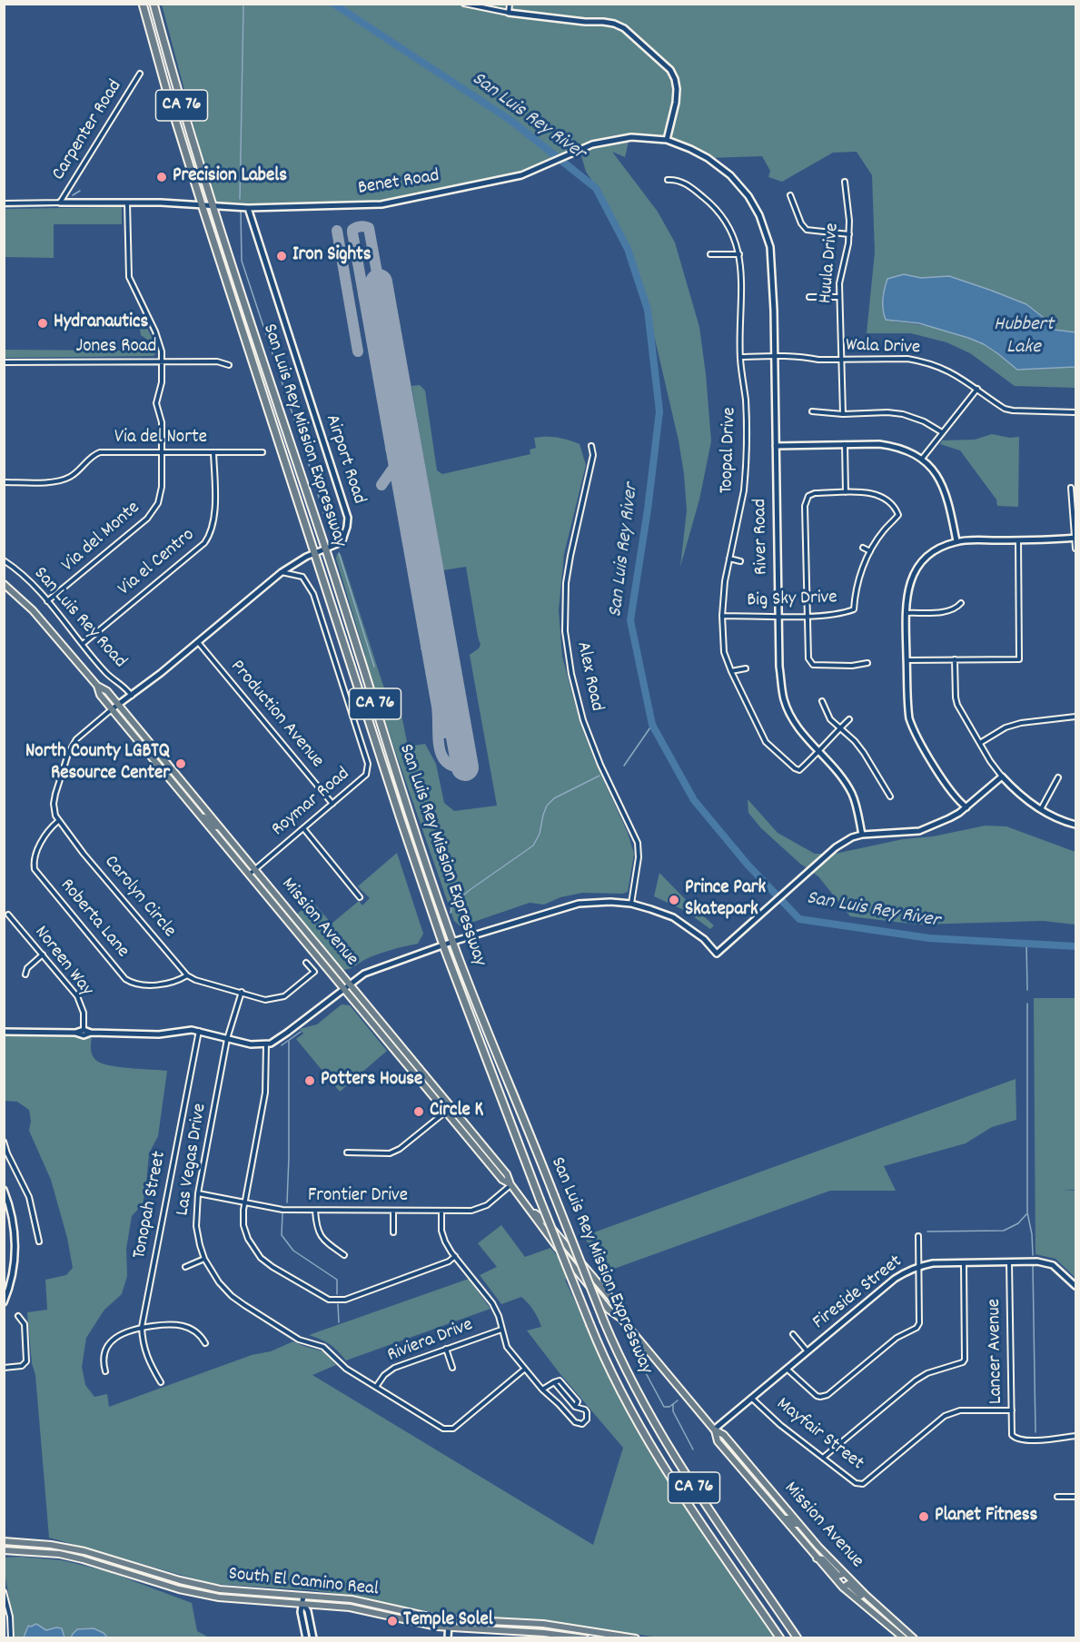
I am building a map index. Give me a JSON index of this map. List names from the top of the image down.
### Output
{
  "streets": {
    "highway": ["CA 76", "San Luis Rey Mission Expressway"],
    "main road": ["Mission Avenue", "South El Camino Real"],
    "street": [
      "Carpenter Road",
      "Benet Road",
      "Huula Drive",
      "Jones Road",
      "Wala Drive",
      "Via del Norte",
      "Toopal Drive",
      "Airport Road",
      "River Road",
      "Via del Monte",
      "Via el Centro",
      "Big Sky Drive",
      "San Luis Rey Road",
      "Alex Road",
      "Production Avenue",
      "Roymar Road",
      "Carolyn Circle",
      "Roberta Lane",
      "Noreen Way",
      "Las Vegas Drive",
      "Frontier Drive",
      "Tonopah Street",
      "Fireside Street",
      "Riviera Drive",
      "Lancer Avenue",
      "Mayfair Street"
    ]
  },
  "crossings": [
    ["Carpenter Road", "Benet Road"],
    ["Benet Road", "San Luis Rey Mission Expressway"],
    ["Benet Road", "Airport Road"],
    ["Benet Road", "River Road"],
    ["Benet Road", "Via del Monte"],
    ["Huula Drive", "Wala Drive"],
    ["Jones Road", "Via del Monte"],
    ["Wala Drive", "Toopal Drive"],
    ["Wala Drive", "River Road"],
    ["San Luis Rey Mission Expressway", "Airport Road"],
    ["Via del Norte", "Via del Monte"],
    ["Via del Norte", "Via el Centro"],
    ["Toopal Drive", "River Road"],
    ["Toopal Drive", "Big Sky Drive"],
    ["Airport Road", "San Luis Rey Road"],
    ["Airport Road", "Production Avenue"],
    ["Airport Road", "Roymar Road"],
    ["Airport Road", "Mission Avenue"],
    ["River Road", "Big Sky Drive"],
    ["Via del Monte", "San Luis Rey Road"],
    ["Via el Centro", "San Luis Rey Road"],
    ["Production Avenue", "Roymar Road"],
    ["Roymar Road", "Mission Avenue"],
    ["Carolyn Circle", "Roberta Lane"],
    ["Mission Avenue", "Frontier Drive"],
    ["Mission Avenue", "Fireside Street"],
    ["Las Vegas Drive", "Frontier Drive"],
    ["Las Vegas Drive", "Riviera Drive"],
    ["Fireside Street", "Lancer Avenue"],
    ["Fireside Street", "Mayfair Street"],
    ["Lancer Avenue", "Mayfair Street"]
  ],
  "water": ["San Luis Rey River", "Hubbert Lake"],
  "places": [
    "Precision Labels",
    "Iron Sights",
    "Hydranautics",
    "North County LGBTQ Resource Center",
    "Prince Park Skatepark",
    "Potters House",
    "Circle K",
    "Planet Fitness",
    "Temple Solel"
  ]
}
